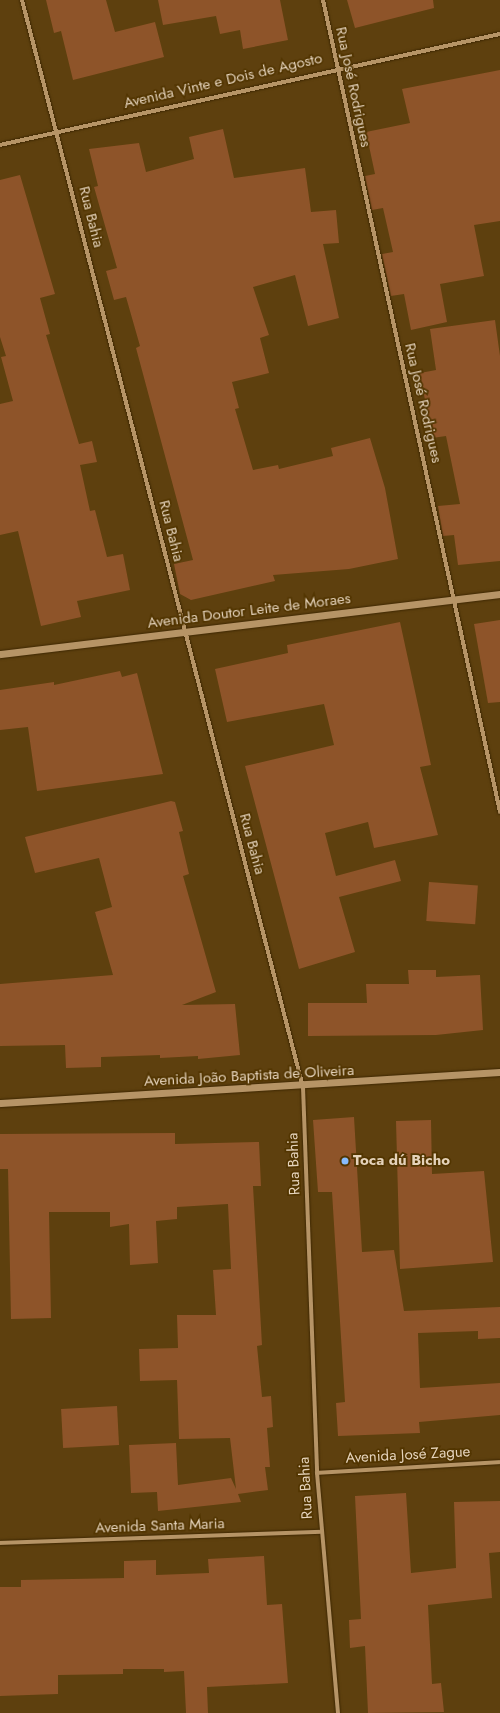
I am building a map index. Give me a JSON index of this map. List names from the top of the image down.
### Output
{
  "streets": {
    "street": [
      "Avenida Vinte e Dois de Agosto",
      "Rua José Rodrigues",
      "Rua Bahia",
      "Avenida Doutor Leite de Moraes",
      "Avenida João Baptista de Oliveira",
      "Avenida José Zague",
      "Avenida Santa Maria"
    ]
  },
  "crossings": [
    ["Avenida Vinte e Dois de Agosto", "Rua José Rodrigues"],
    ["Avenida Vinte e Dois de Agosto", "Rua Bahia"],
    ["Rua José Rodrigues", "Avenida Doutor Leite de Moraes"],
    ["Rua Bahia", "Avenida Doutor Leite de Moraes"],
    ["Rua Bahia", "Avenida João Baptista de Oliveira"],
    ["Rua Bahia", "Avenida José Zague"],
    ["Rua Bahia", "Avenida Santa Maria"]
  ],
  "places": ["Toca dú Bicho"]
}
